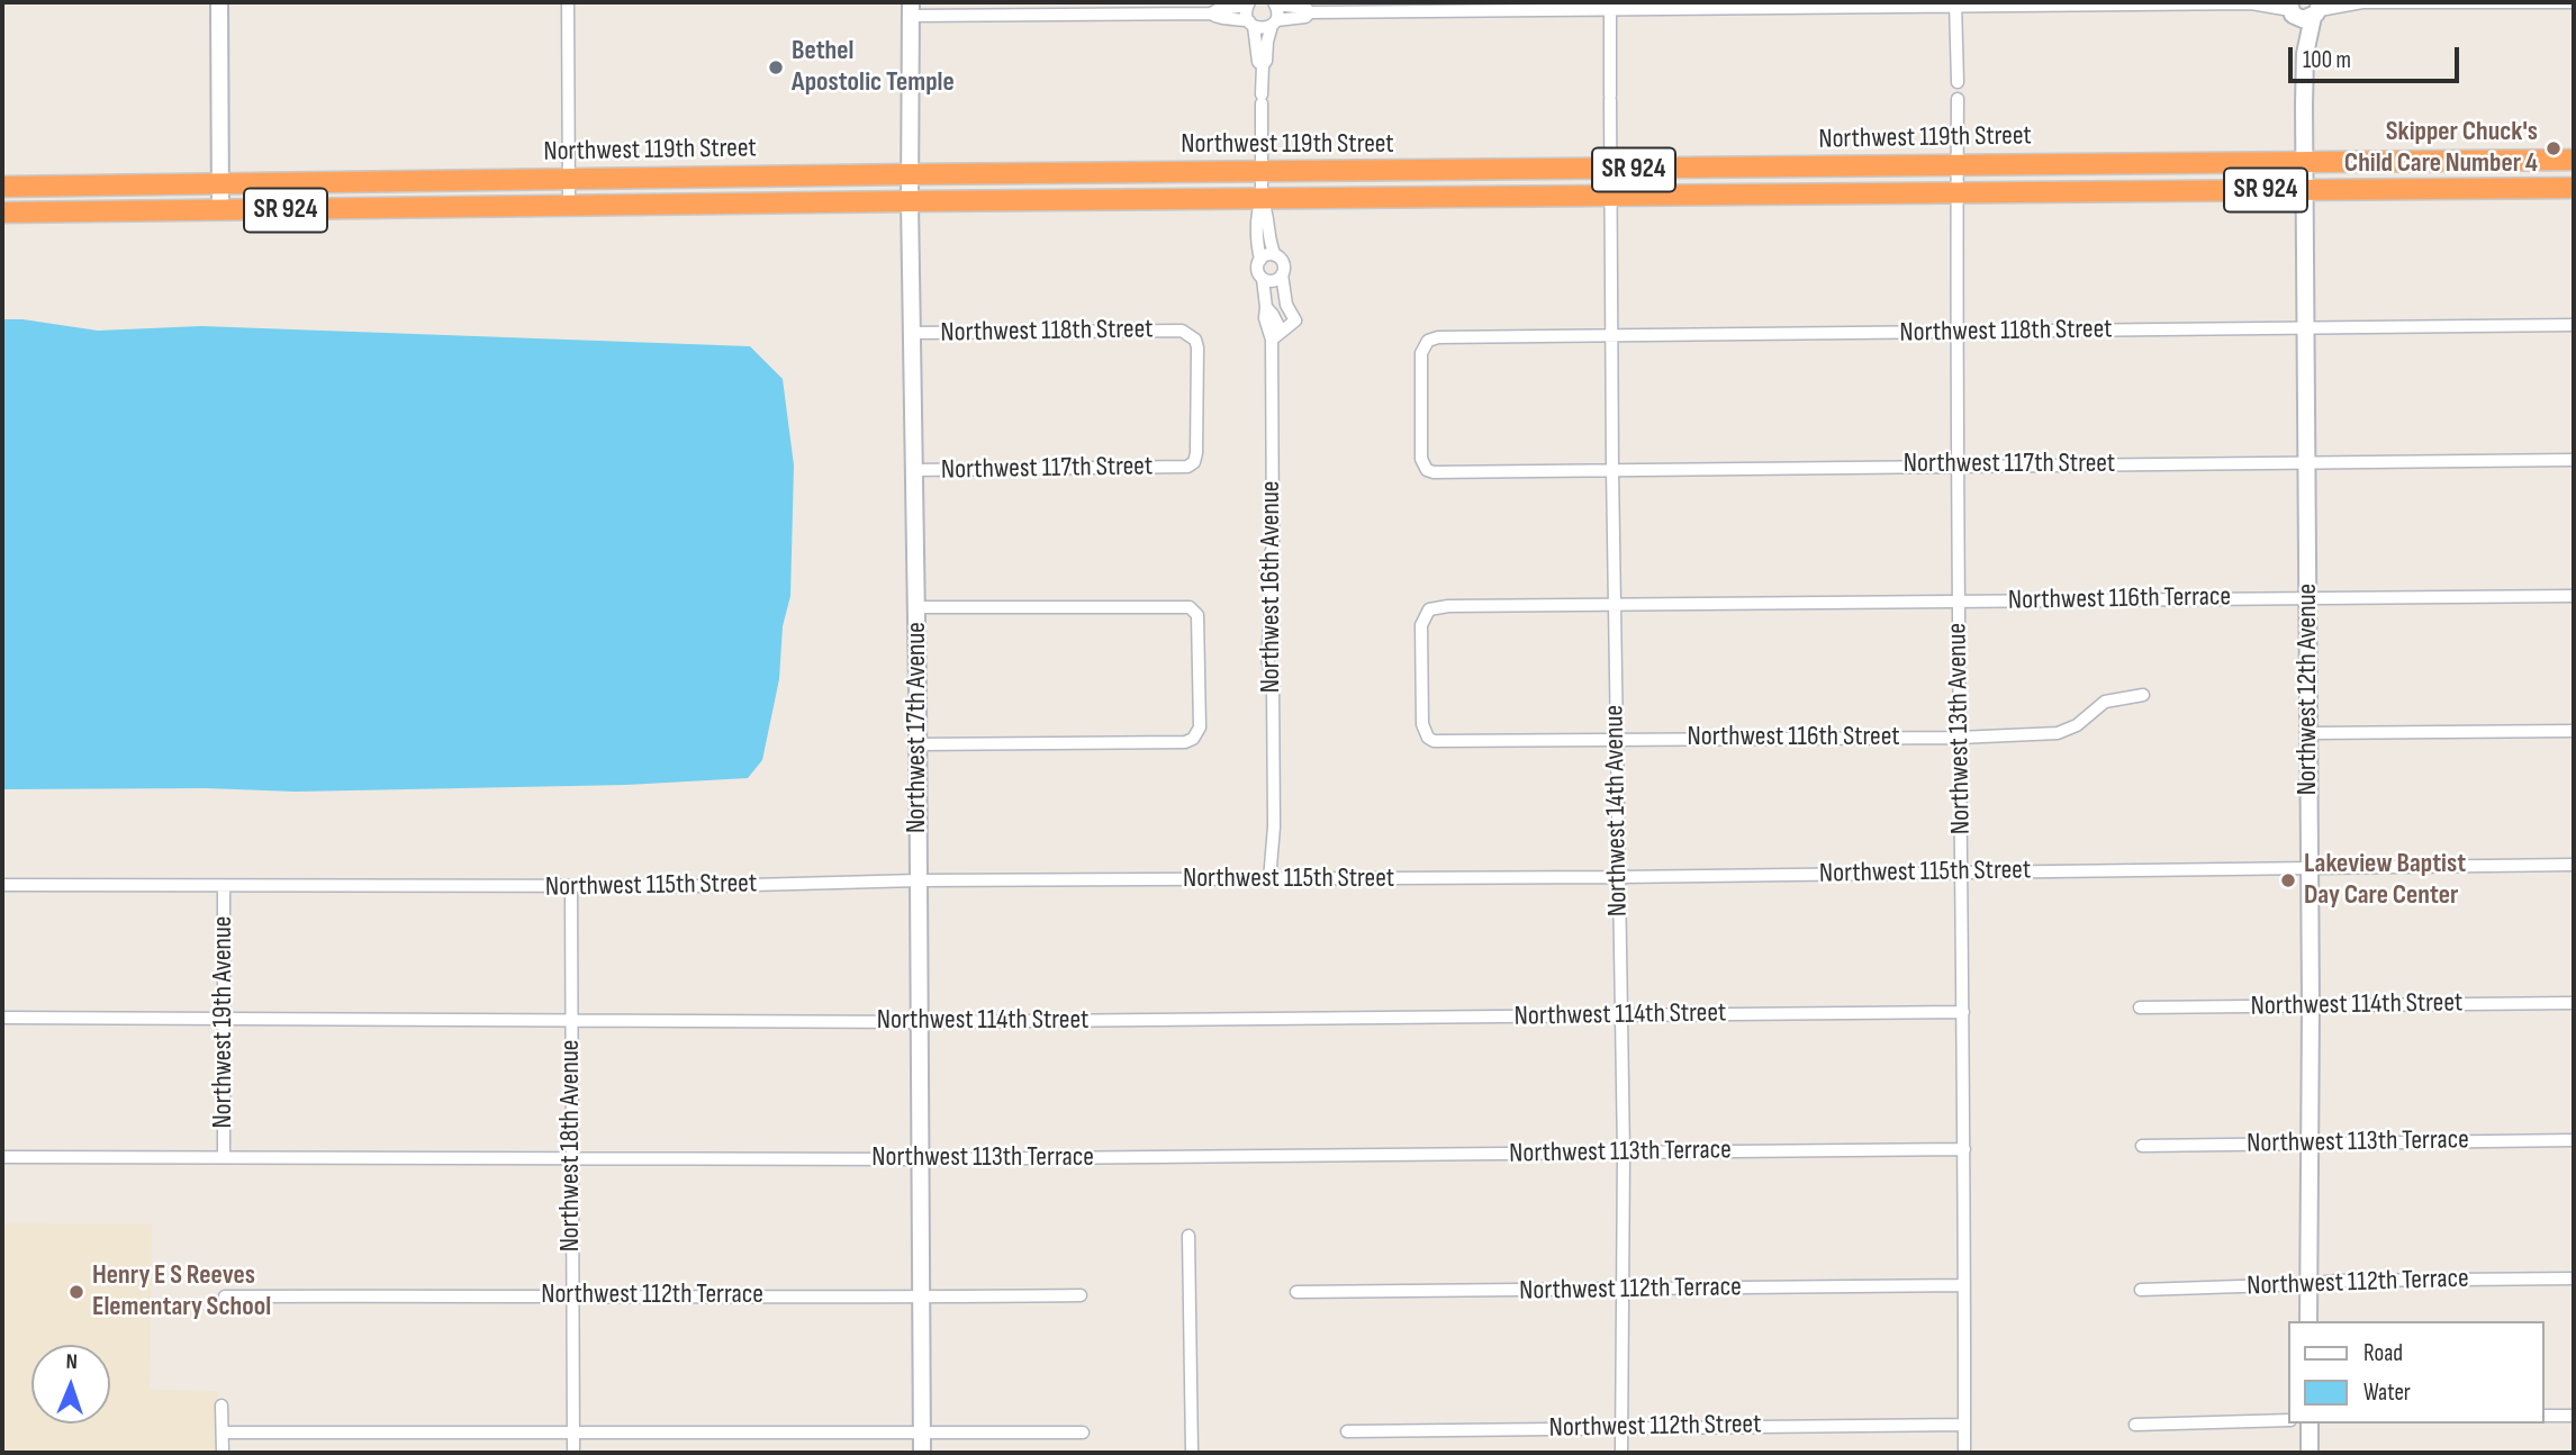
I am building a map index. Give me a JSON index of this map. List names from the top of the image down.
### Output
{
  "streets": {
    "highway": ["Northwest 119th Street", "SR 924"],
    "street": [
      "Northwest 118th Street",
      "Northwest 117th Street",
      "Northwest 16th Avenue",
      "Northwest 116th Terrace",
      "Northwest 12th Avenue",
      "Northwest 17th Avenue",
      "Northwest 13th Avenue",
      "Northwest 116th Street",
      "Northwest 14th Avenue",
      "Northwest 115th Street",
      "Northwest 114th Street",
      "Northwest 19th Avenue",
      "Northwest 113th Terrace",
      "Northwest 18th Avenue",
      "Northwest 112th Terrace",
      "Northwest 112th Street"
    ]
  },
  "crossings": [
    ["Northwest 119th Street", "Northwest 16th Avenue"],
    ["Northwest 119th Street", "Northwest 12th Avenue"],
    ["Northwest 119th Street", "Northwest 17th Avenue"],
    ["Northwest 119th Street", "Northwest 13th Avenue"],
    ["Northwest 119th Street", "Northwest 14th Avenue"],
    ["Northwest 118th Street", "Northwest 117th Street"],
    ["Northwest 118th Street", "Northwest 12th Avenue"],
    ["Northwest 118th Street", "Northwest 17th Avenue"],
    ["Northwest 118th Street", "Northwest 13th Avenue"],
    ["Northwest 118th Street", "Northwest 14th Avenue"],
    ["Northwest 117th Street", "Northwest 12th Avenue"],
    ["Northwest 117th Street", "Northwest 17th Avenue"],
    ["Northwest 117th Street", "Northwest 13th Avenue"],
    ["Northwest 117th Street", "Northwest 14th Avenue"],
    ["Northwest 16th Avenue", "Northwest 115th Street"],
    ["Northwest 116th Terrace", "Northwest 12th Avenue"],
    ["Northwest 116th Terrace", "Northwest 13th Avenue"],
    ["Northwest 116th Terrace", "Northwest 116th Street"],
    ["Northwest 116th Terrace", "Northwest 14th Avenue"],
    ["Northwest 12th Avenue", "Northwest 115th Street"],
    ["Northwest 12th Avenue", "Northwest 114th Street"],
    ["Northwest 12th Avenue", "Northwest 113th Terrace"],
    ["Northwest 12th Avenue", "Northwest 112th Terrace"],
    ["Northwest 17th Avenue", "Northwest 115th Street"],
    ["Northwest 17th Avenue", "Northwest 114th Street"],
    ["Northwest 17th Avenue", "Northwest 113th Terrace"],
    ["Northwest 17th Avenue", "Northwest 112th Terrace"],
    ["Northwest 13th Avenue", "Northwest 116th Street"],
    ["Northwest 13th Avenue", "Northwest 115th Street"],
    ["Northwest 13th Avenue", "Northwest 114th Street"],
    ["Northwest 13th Avenue", "Northwest 113th Terrace"],
    ["Northwest 13th Avenue", "Northwest 112th Terrace"],
    ["Northwest 13th Avenue", "Northwest 112th Street"],
    ["Northwest 116th Street", "Northwest 14th Avenue"],
    ["Northwest 14th Avenue", "Northwest 115th Street"],
    ["Northwest 14th Avenue", "Northwest 114th Street"],
    ["Northwest 14th Avenue", "Northwest 113th Terrace"],
    ["Northwest 14th Avenue", "Northwest 112th Terrace"],
    ["Northwest 14th Avenue", "Northwest 112th Street"],
    ["Northwest 115th Street", "Northwest 19th Avenue"],
    ["Northwest 115th Street", "Northwest 18th Avenue"],
    ["Northwest 114th Street", "Northwest 19th Avenue"],
    ["Northwest 114th Street", "Northwest 18th Avenue"],
    ["Northwest 19th Avenue", "Northwest 113th Terrace"],
    ["Northwest 113th Terrace", "Northwest 18th Avenue"],
    ["Northwest 18th Avenue", "Northwest 112th Terrace"]
  ],
  "places": [
    "Bethel Apostolic Temple",
    "Skipper Chuck's Child Care Number 4",
    "Lakeview Baptist Day Care Center",
    "Henry E S Reeves Elementary School"
  ],
  "legend": ["Road", "Water"],
  "scale_bar": "100 m",
  "north": "top"
}
